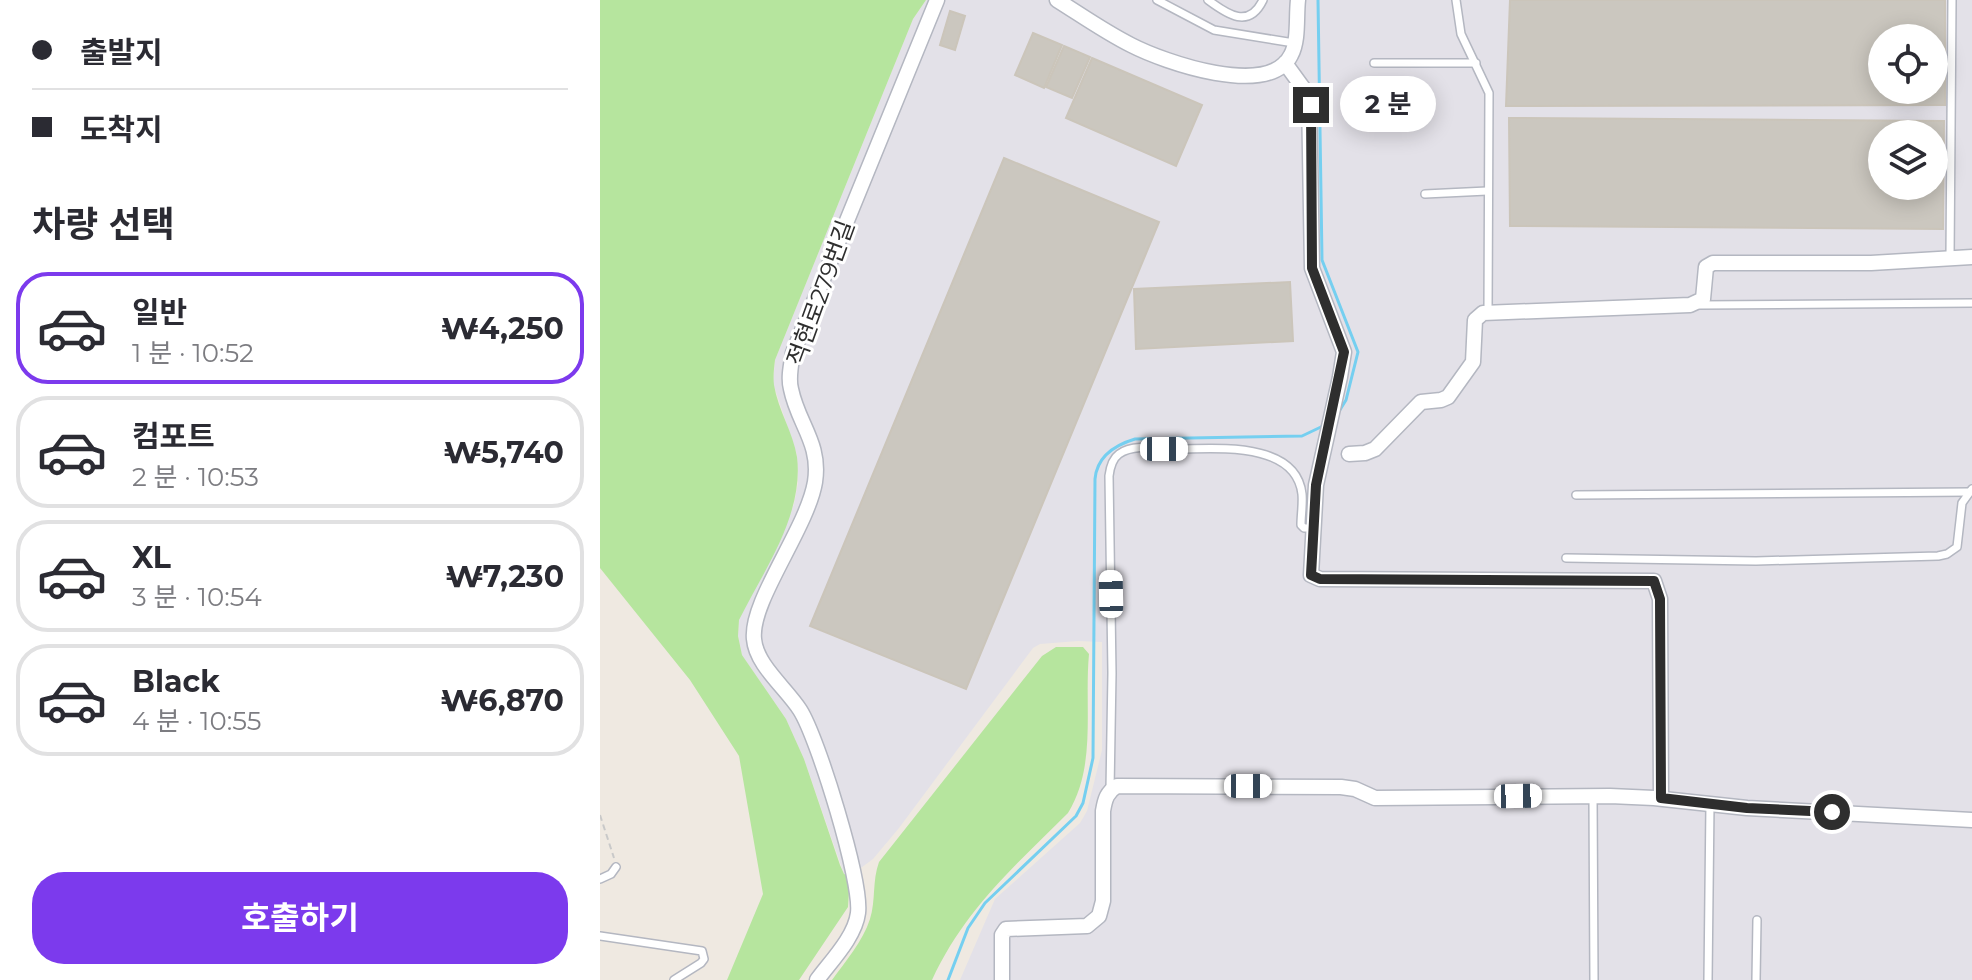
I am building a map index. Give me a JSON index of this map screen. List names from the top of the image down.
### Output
{
  "streets": {
    "street": ["적현로279번길"]
  },
  "page": {
    "banner": ["출발지", "도착지"],
    "bubble": "2 분",
    "heading": "차량 선택",
    "list": [
      {
        "name": "일반",
        "note": "1 분 · 10:52",
        "value": "₩4,250"
      },
      {
        "name": "컴포트",
        "note": "2 분 · 10:53",
        "value": "₩5,740"
      },
      {
        "name": "XL",
        "note": "3 분 · 10:54",
        "value": "₩7,230"
      },
      {
        "name": "Black",
        "note": "4 분 · 10:55",
        "value": "₩6,870"
      }
    ],
    "buttons": "호출하기"
  }
}
